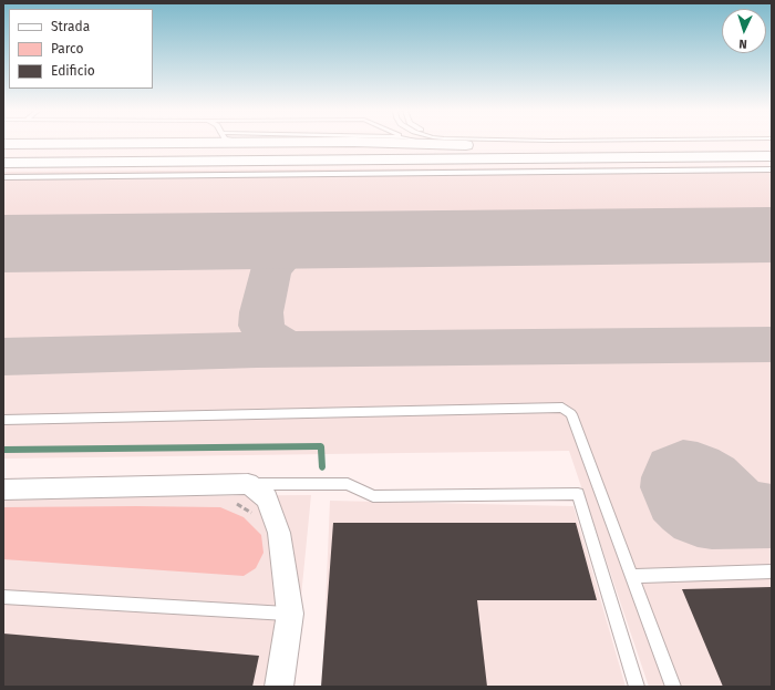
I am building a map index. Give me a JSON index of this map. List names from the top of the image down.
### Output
{
  "legend": ["Strada", "Parco", "Edificio"],
  "north": "bottom"
}
